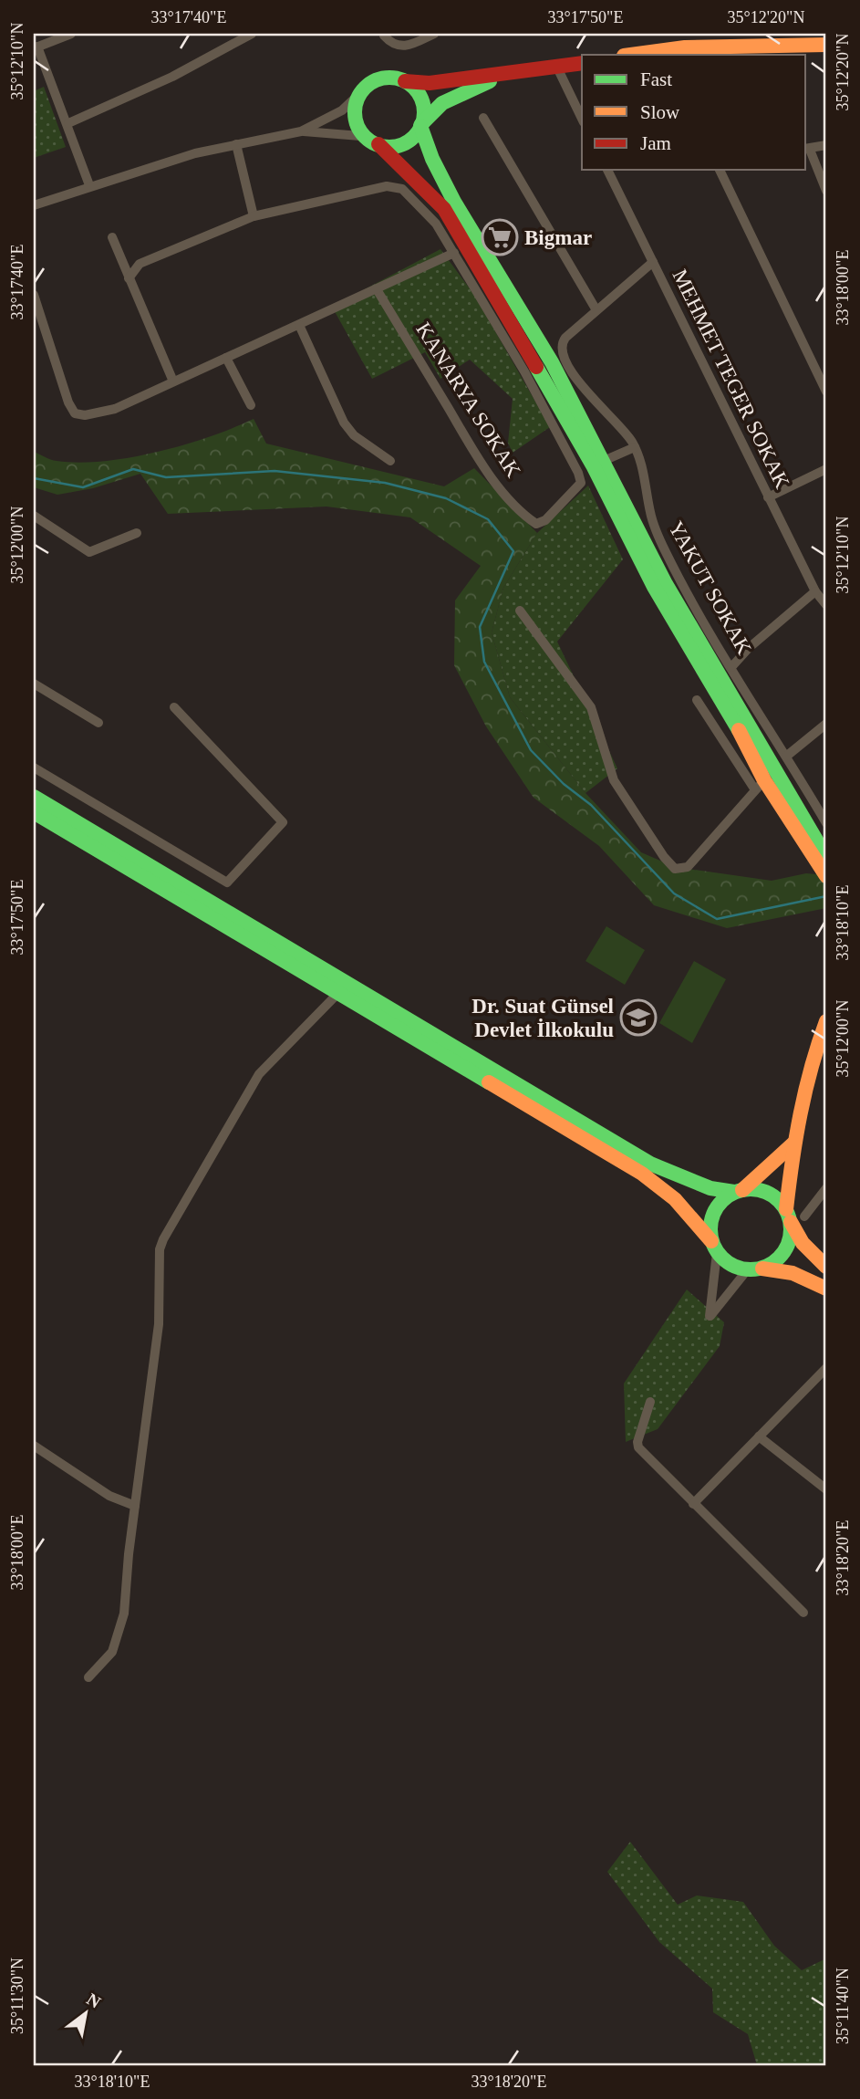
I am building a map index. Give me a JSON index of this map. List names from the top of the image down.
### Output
{
  "streets": {
    "street": ["MEHMET TEGER SOKAK", "KANARYA SOKAK", "YAKUT SOKAK"]
  },
  "crossings": [
    ["MEHMET TEGER SOKAK", "YAKUT SOKAK"]
  ],
  "places": {
    "supermarket": ["Bigmar"],
    "school or university": ["Dr. Suat Günsel Devlet İlkokulu"]
  },
  "legend": ["Fast", "Slow", "Jam"],
  "north": "top right",
  "coordinates": [
    "33°17'40\"E",
    "33°17'50\"E",
    "35°12'20\"N",
    "35°12'10\"N",
    "33°18'00\"E",
    "35°12'00\"N",
    "33°18'10\"E",
    "33°18'20\"E",
    "35°11'30\"N",
    "35°11'40\"N"
  ]
}
